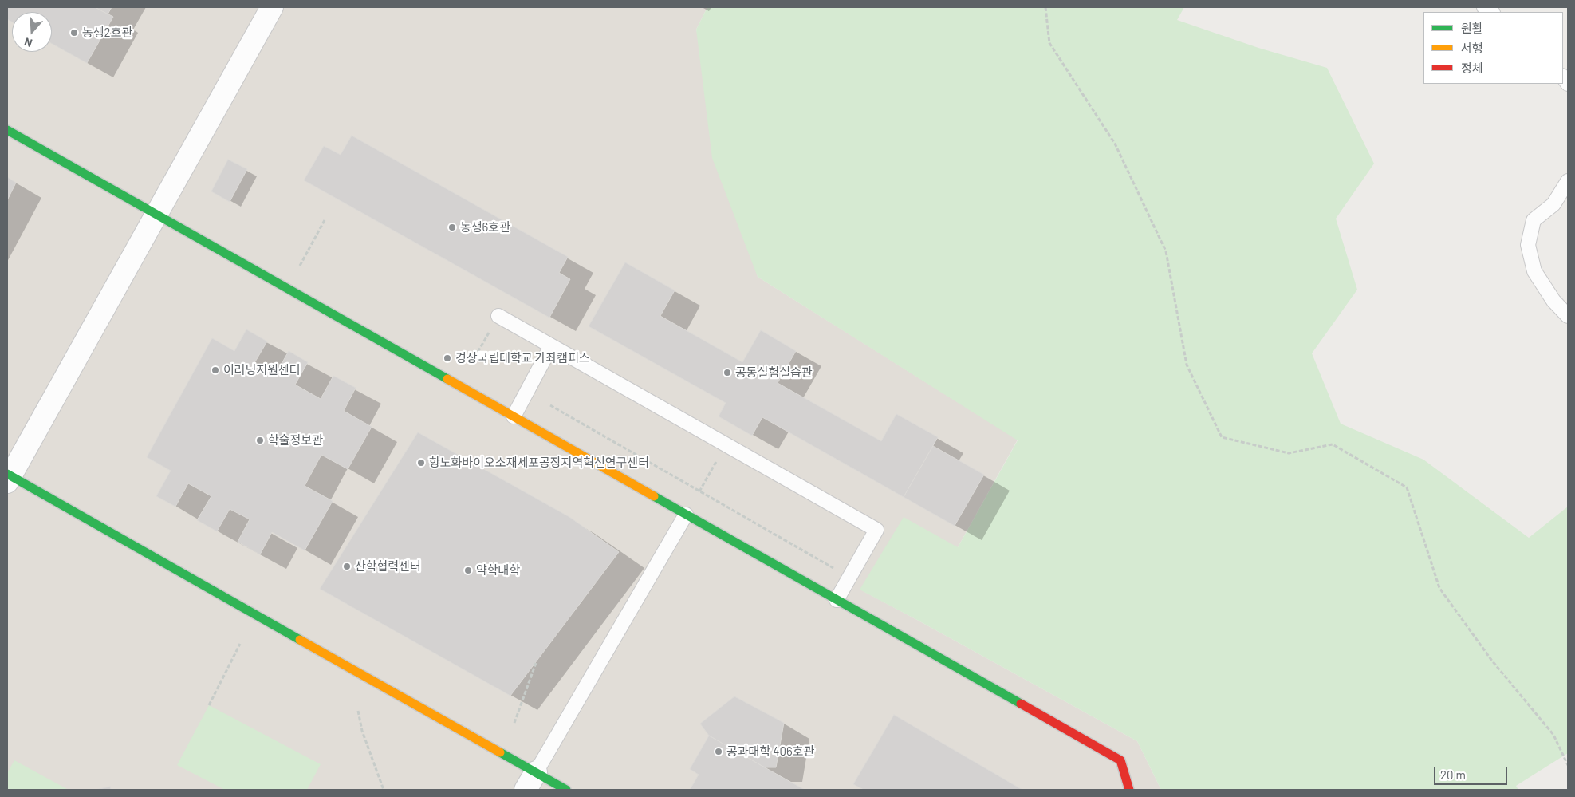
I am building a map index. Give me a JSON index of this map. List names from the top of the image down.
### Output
{
  "places": [
    "농생2호관",
    "농생6호관",
    "경상국립대학교 가좌캠퍼스",
    "이러닝지원센터",
    "공동실험실습관",
    "학술정보관",
    "항노화바이오소재세포공장지역혁신연구센터",
    "산학협력센터",
    "약학대학",
    "공과대학 406호관"
  ],
  "legend": ["원활", "서행", "정체"],
  "scale_bar": "20 m",
  "north": "bottom"
}
